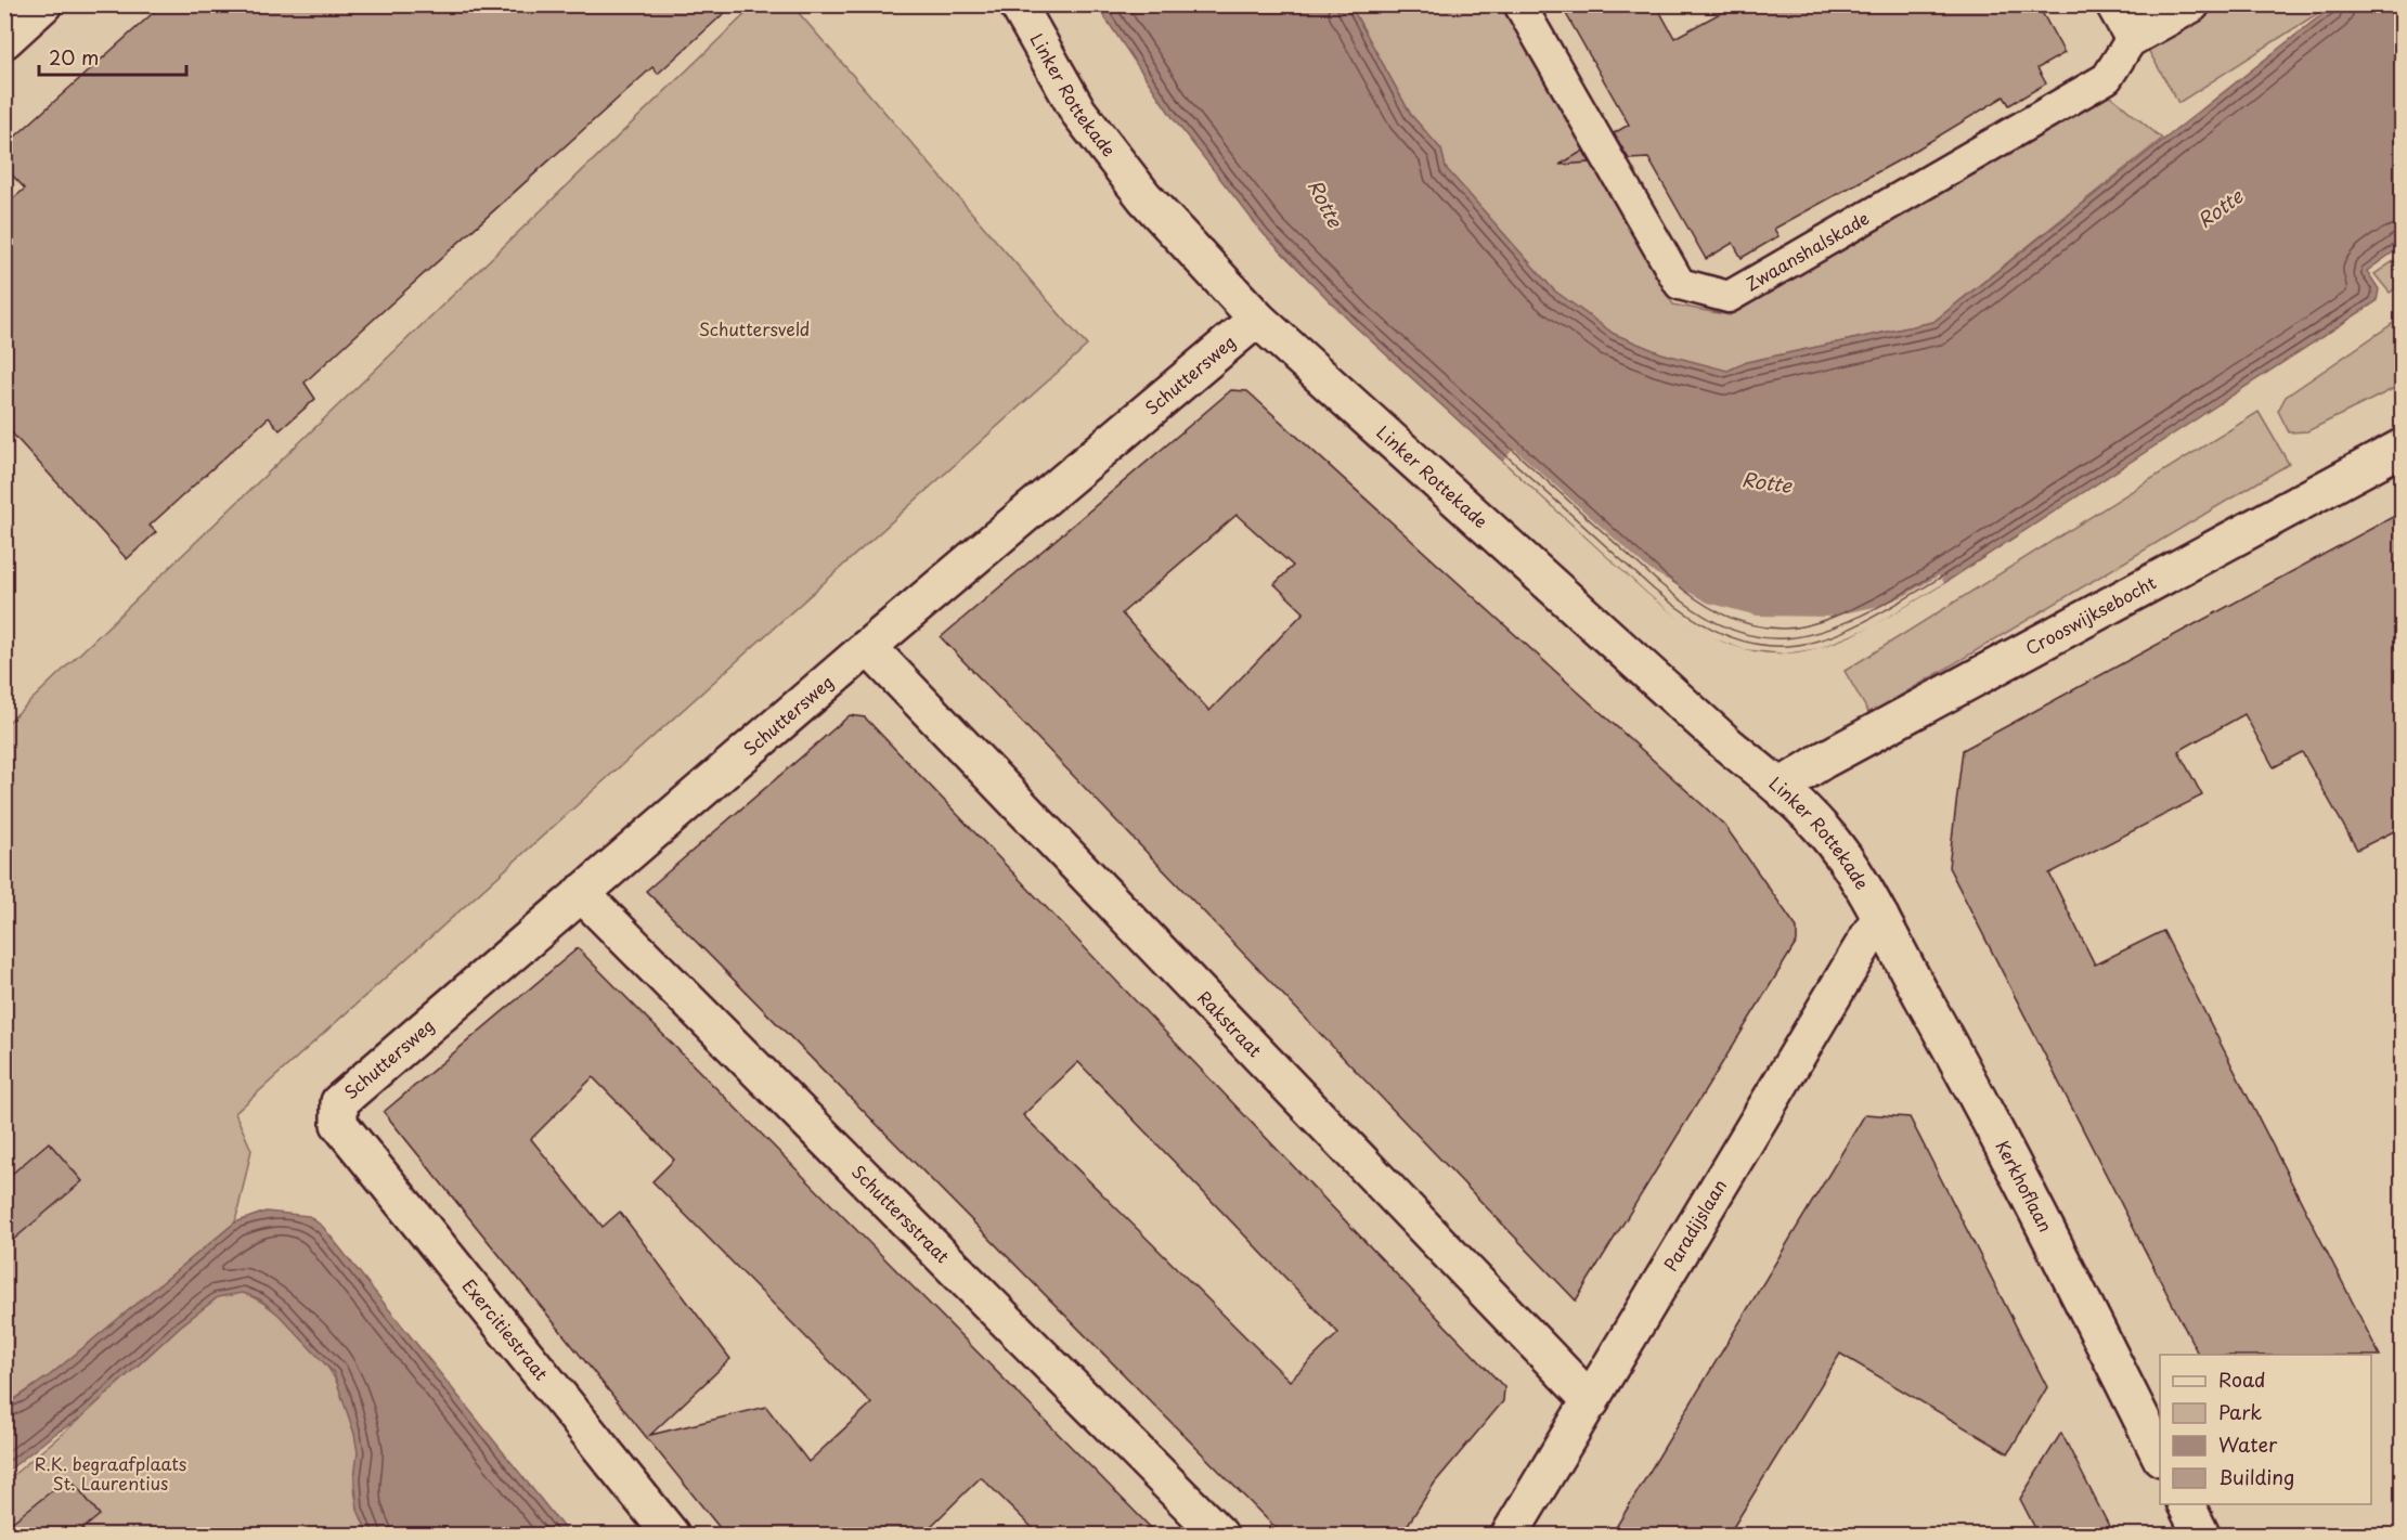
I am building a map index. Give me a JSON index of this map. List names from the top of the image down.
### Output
{
  "streets": {
    "street": [
      "Linker Rottekade",
      "Zwaanshalskade",
      "Schuttersweg",
      "Crooswijksebocht",
      "Rakstraat",
      "Kerkhoflaan",
      "Schuttersstraat",
      "Paradijslaan",
      "Exercitiestraat"
    ]
  },
  "crossings": [
    ["Linker Rottekade", "Schuttersweg"],
    ["Linker Rottekade", "Crooswijksebocht"],
    ["Linker Rottekade", "Kerkhoflaan"],
    ["Linker Rottekade", "Paradijslaan"],
    ["Schuttersweg", "Rakstraat"],
    ["Schuttersweg", "Schuttersstraat"],
    ["Schuttersweg", "Exercitiestraat"],
    ["Rakstraat", "Paradijslaan"],
    ["Kerkhoflaan", "Paradijslaan"]
  ],
  "water": ["Rotte"],
  "parks": ["Schuttersveld", "R.K. begraafplaats St. Laurentius"],
  "legend": [
    "Road",
    "Park",
    "Water",
    "Building"
  ],
  "scale_bar": "20 m"
}
